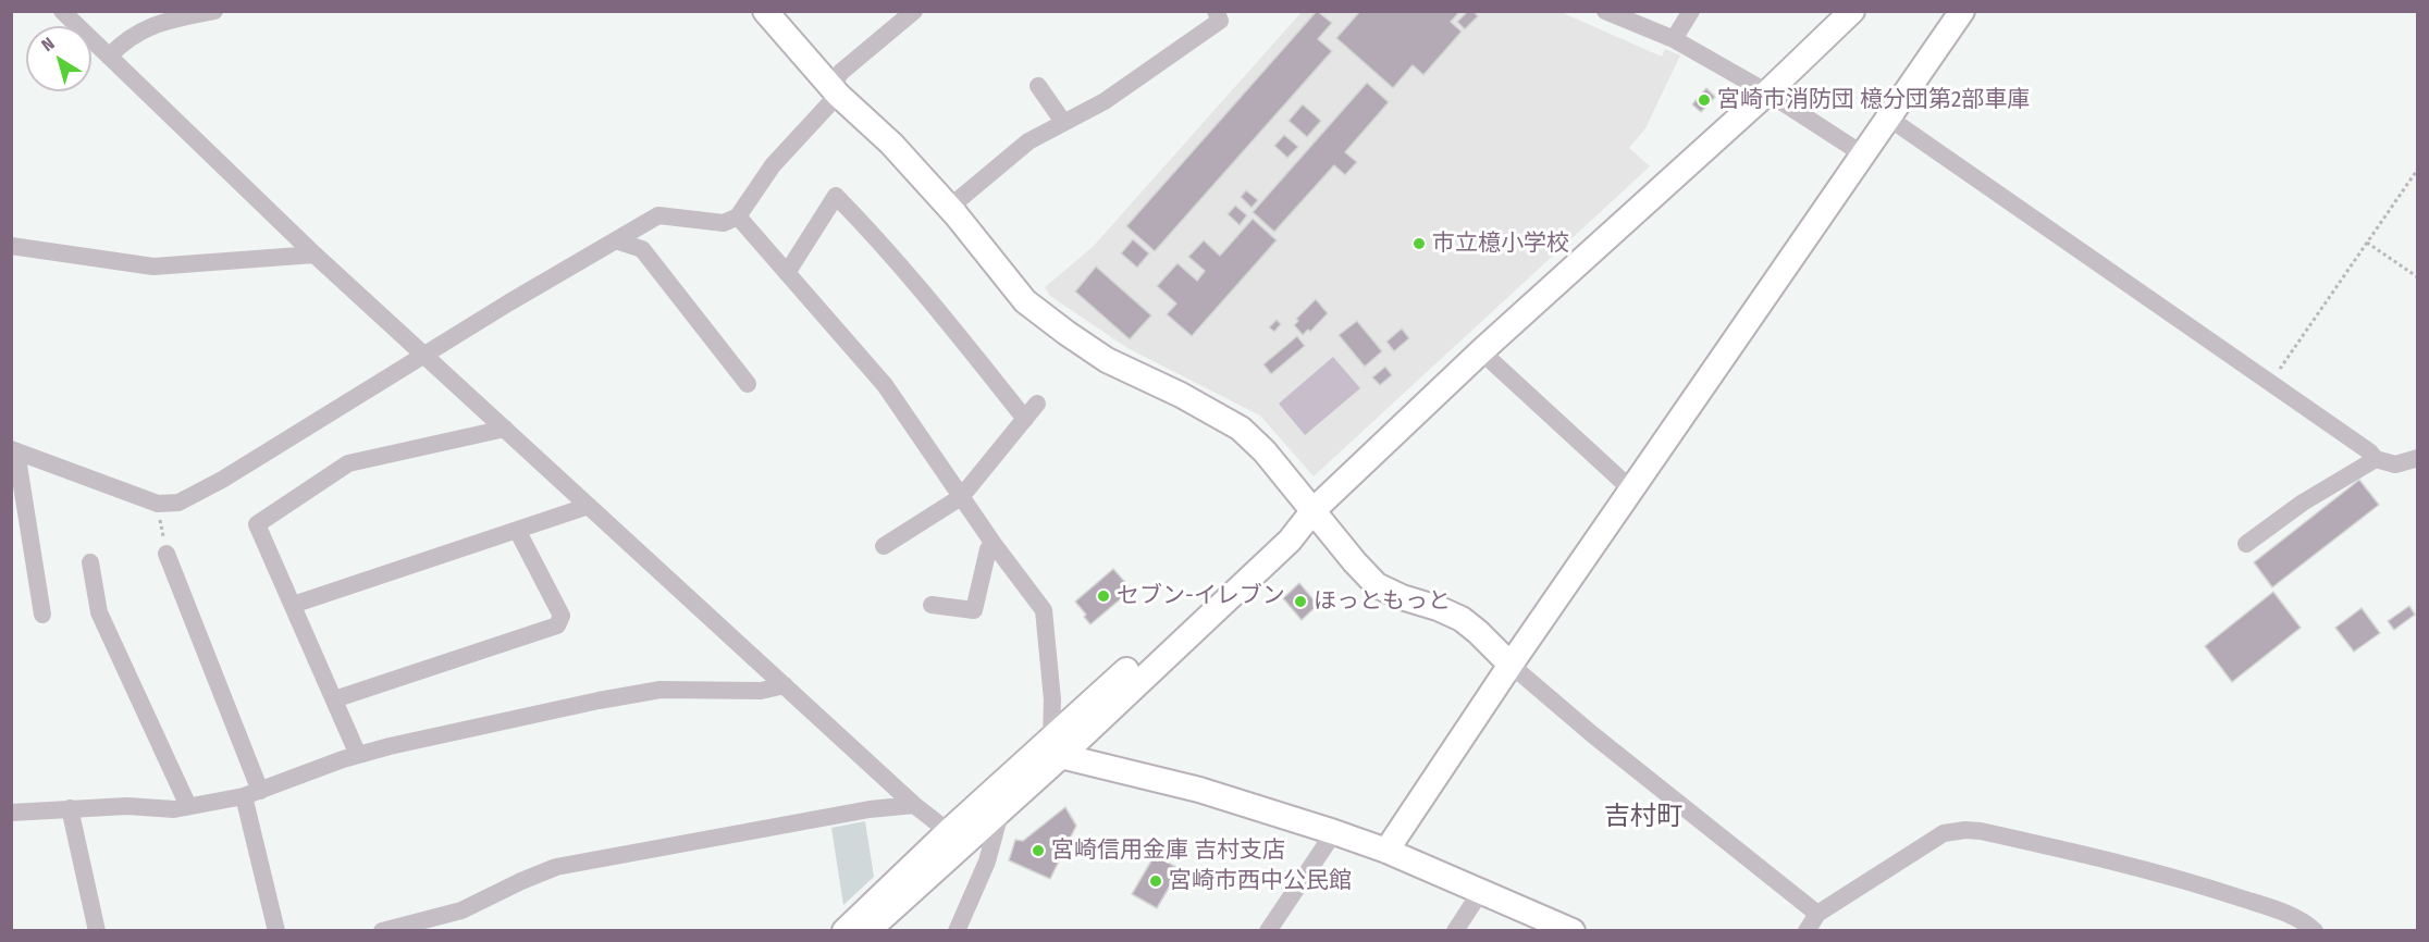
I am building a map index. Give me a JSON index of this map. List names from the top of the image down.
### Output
{
  "districts": ["吉村町"],
  "places": [
    "宮崎市消防団 檍分団第2部車庫",
    "市立檍小学校",
    "セブン-イレブン",
    "ほっともっと",
    "宮崎信用金庫 吉村支店",
    "宮崎市西中公民館"
  ],
  "north": "top left"
}
